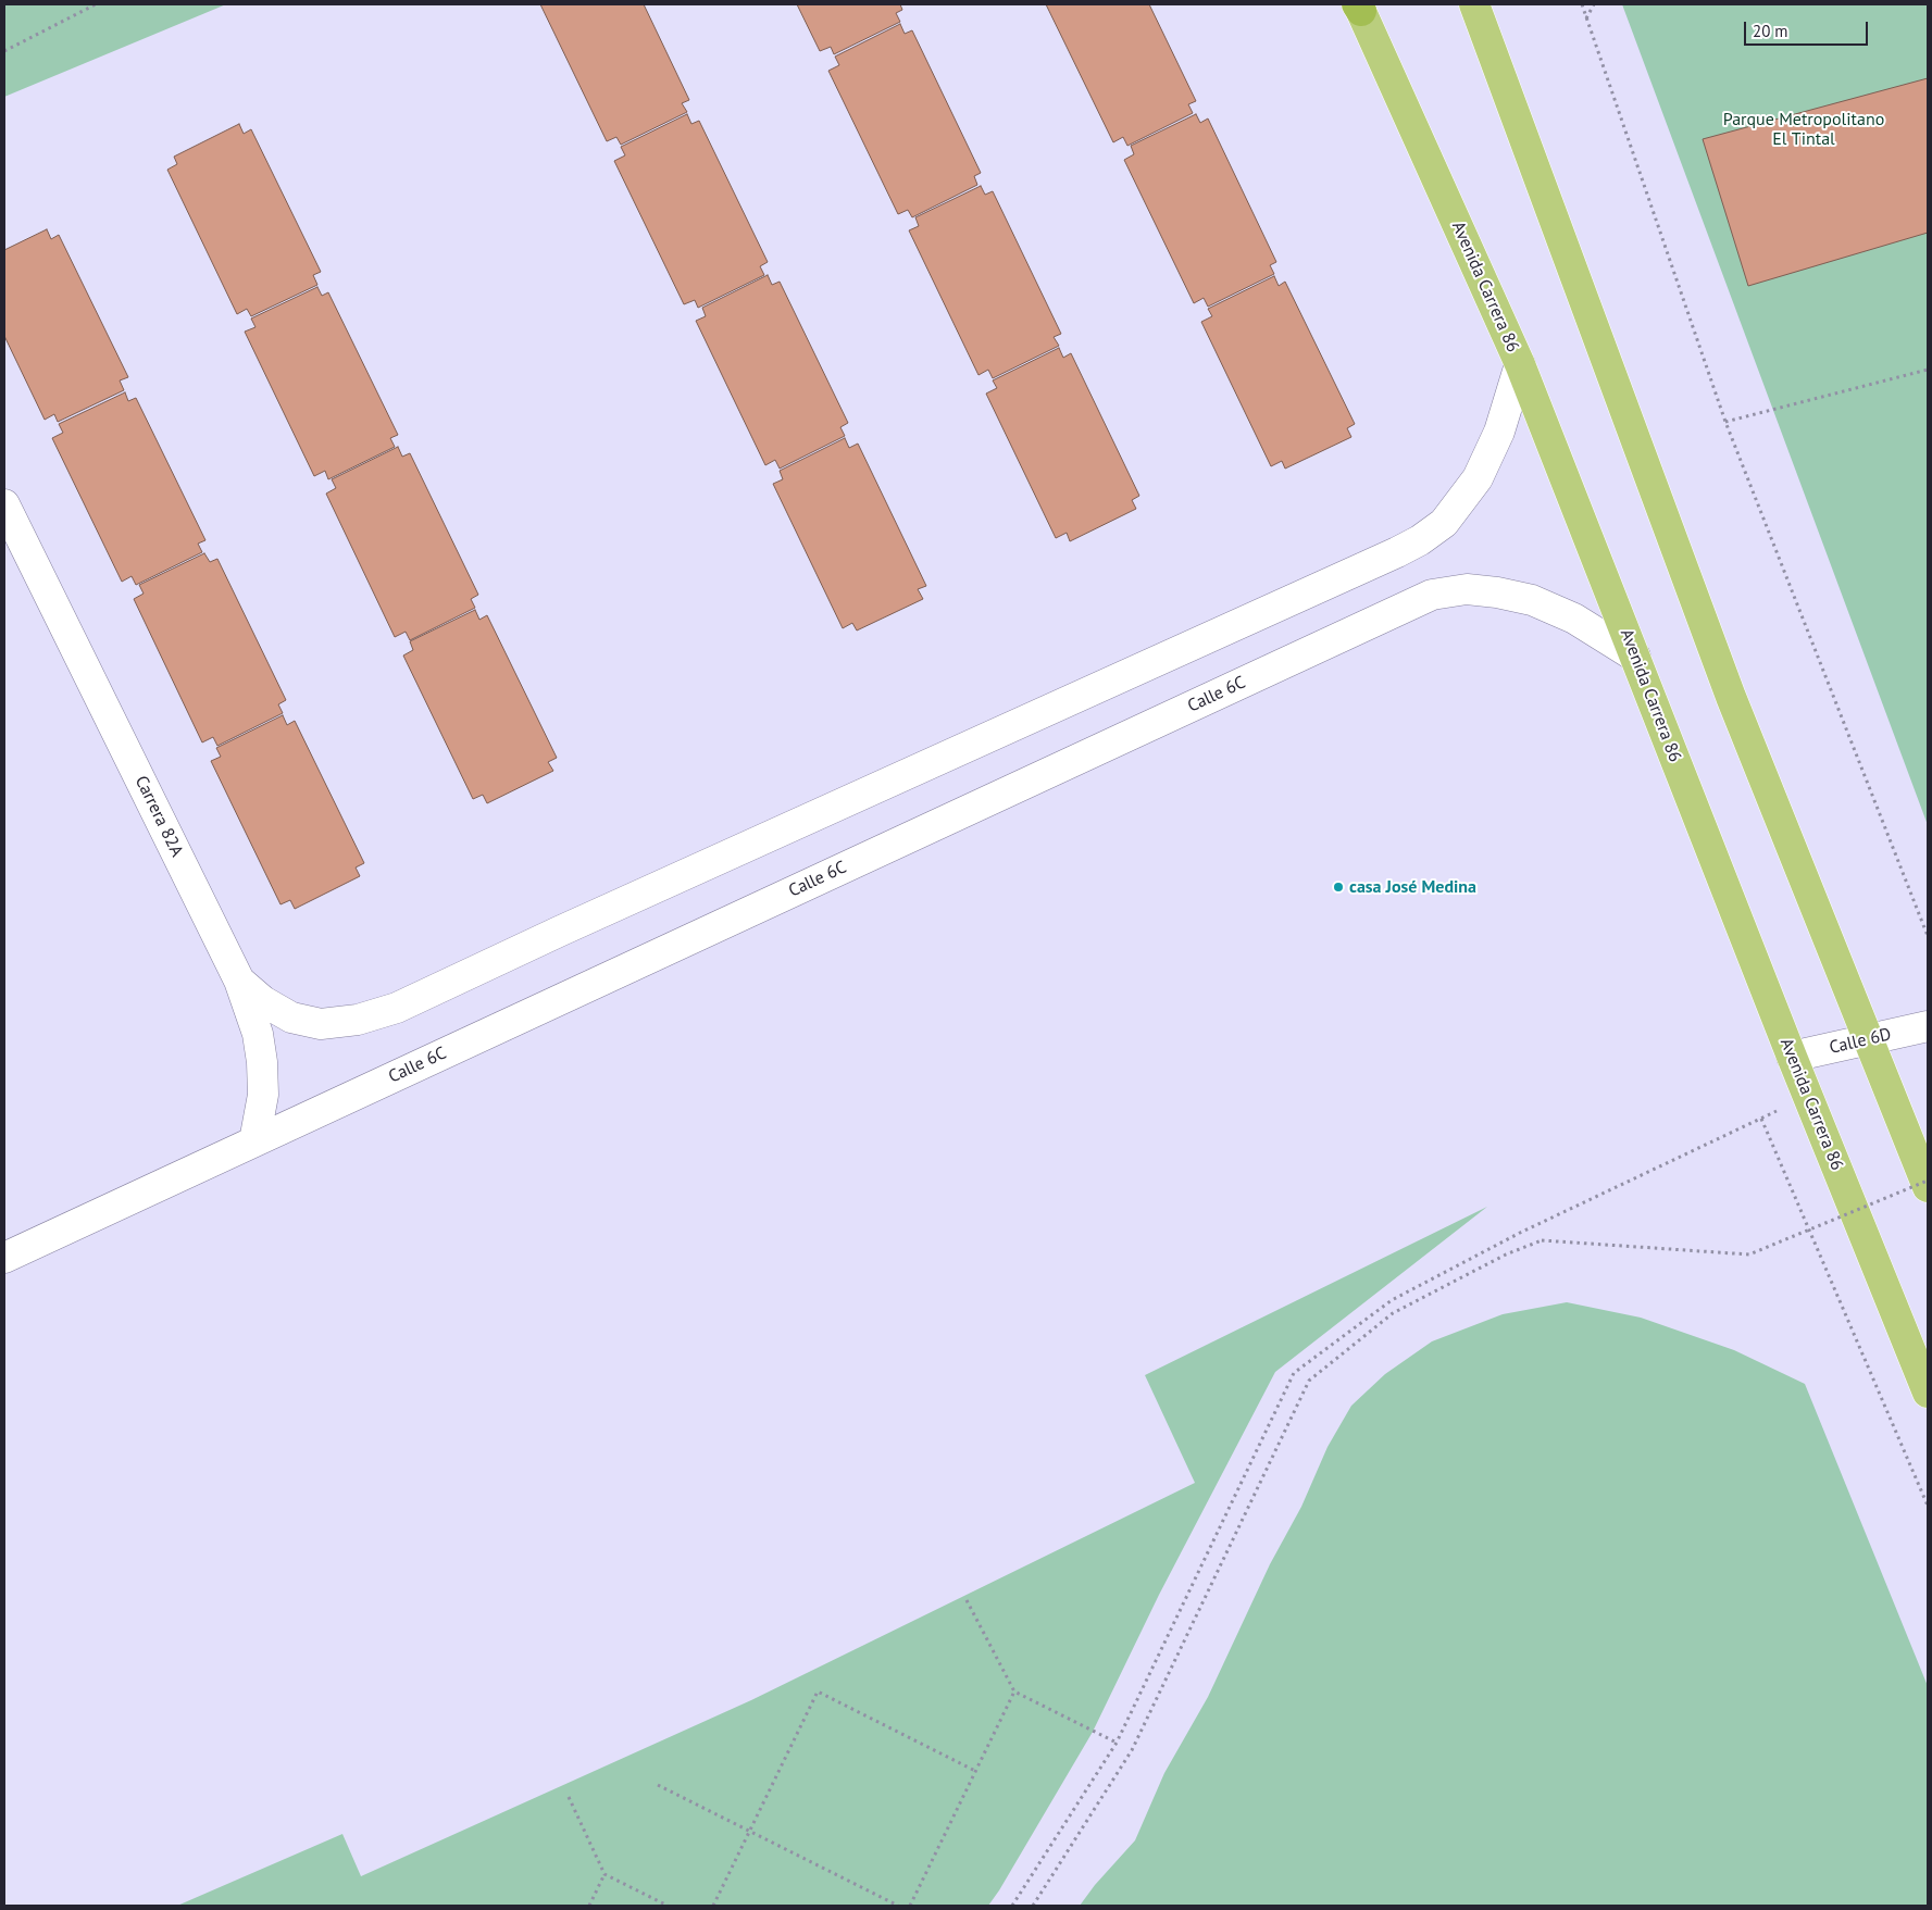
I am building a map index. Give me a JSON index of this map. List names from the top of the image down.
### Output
{
  "streets": {
    "main road": ["Avenida Carrera 86"],
    "street": ["Calle 6C", "Carrera 82A", "Calle 6D"]
  },
  "crossings": [
    ["Avenida Carrera 86", "Calle 6C"],
    ["Avenida Carrera 86", "Calle 6D"],
    ["Calle 6C", "Carrera 82A"]
  ],
  "parks": ["Parque Metropolitano El Tintal"],
  "places": ["casa José Medina"],
  "scale_bar": "20 m"
}
